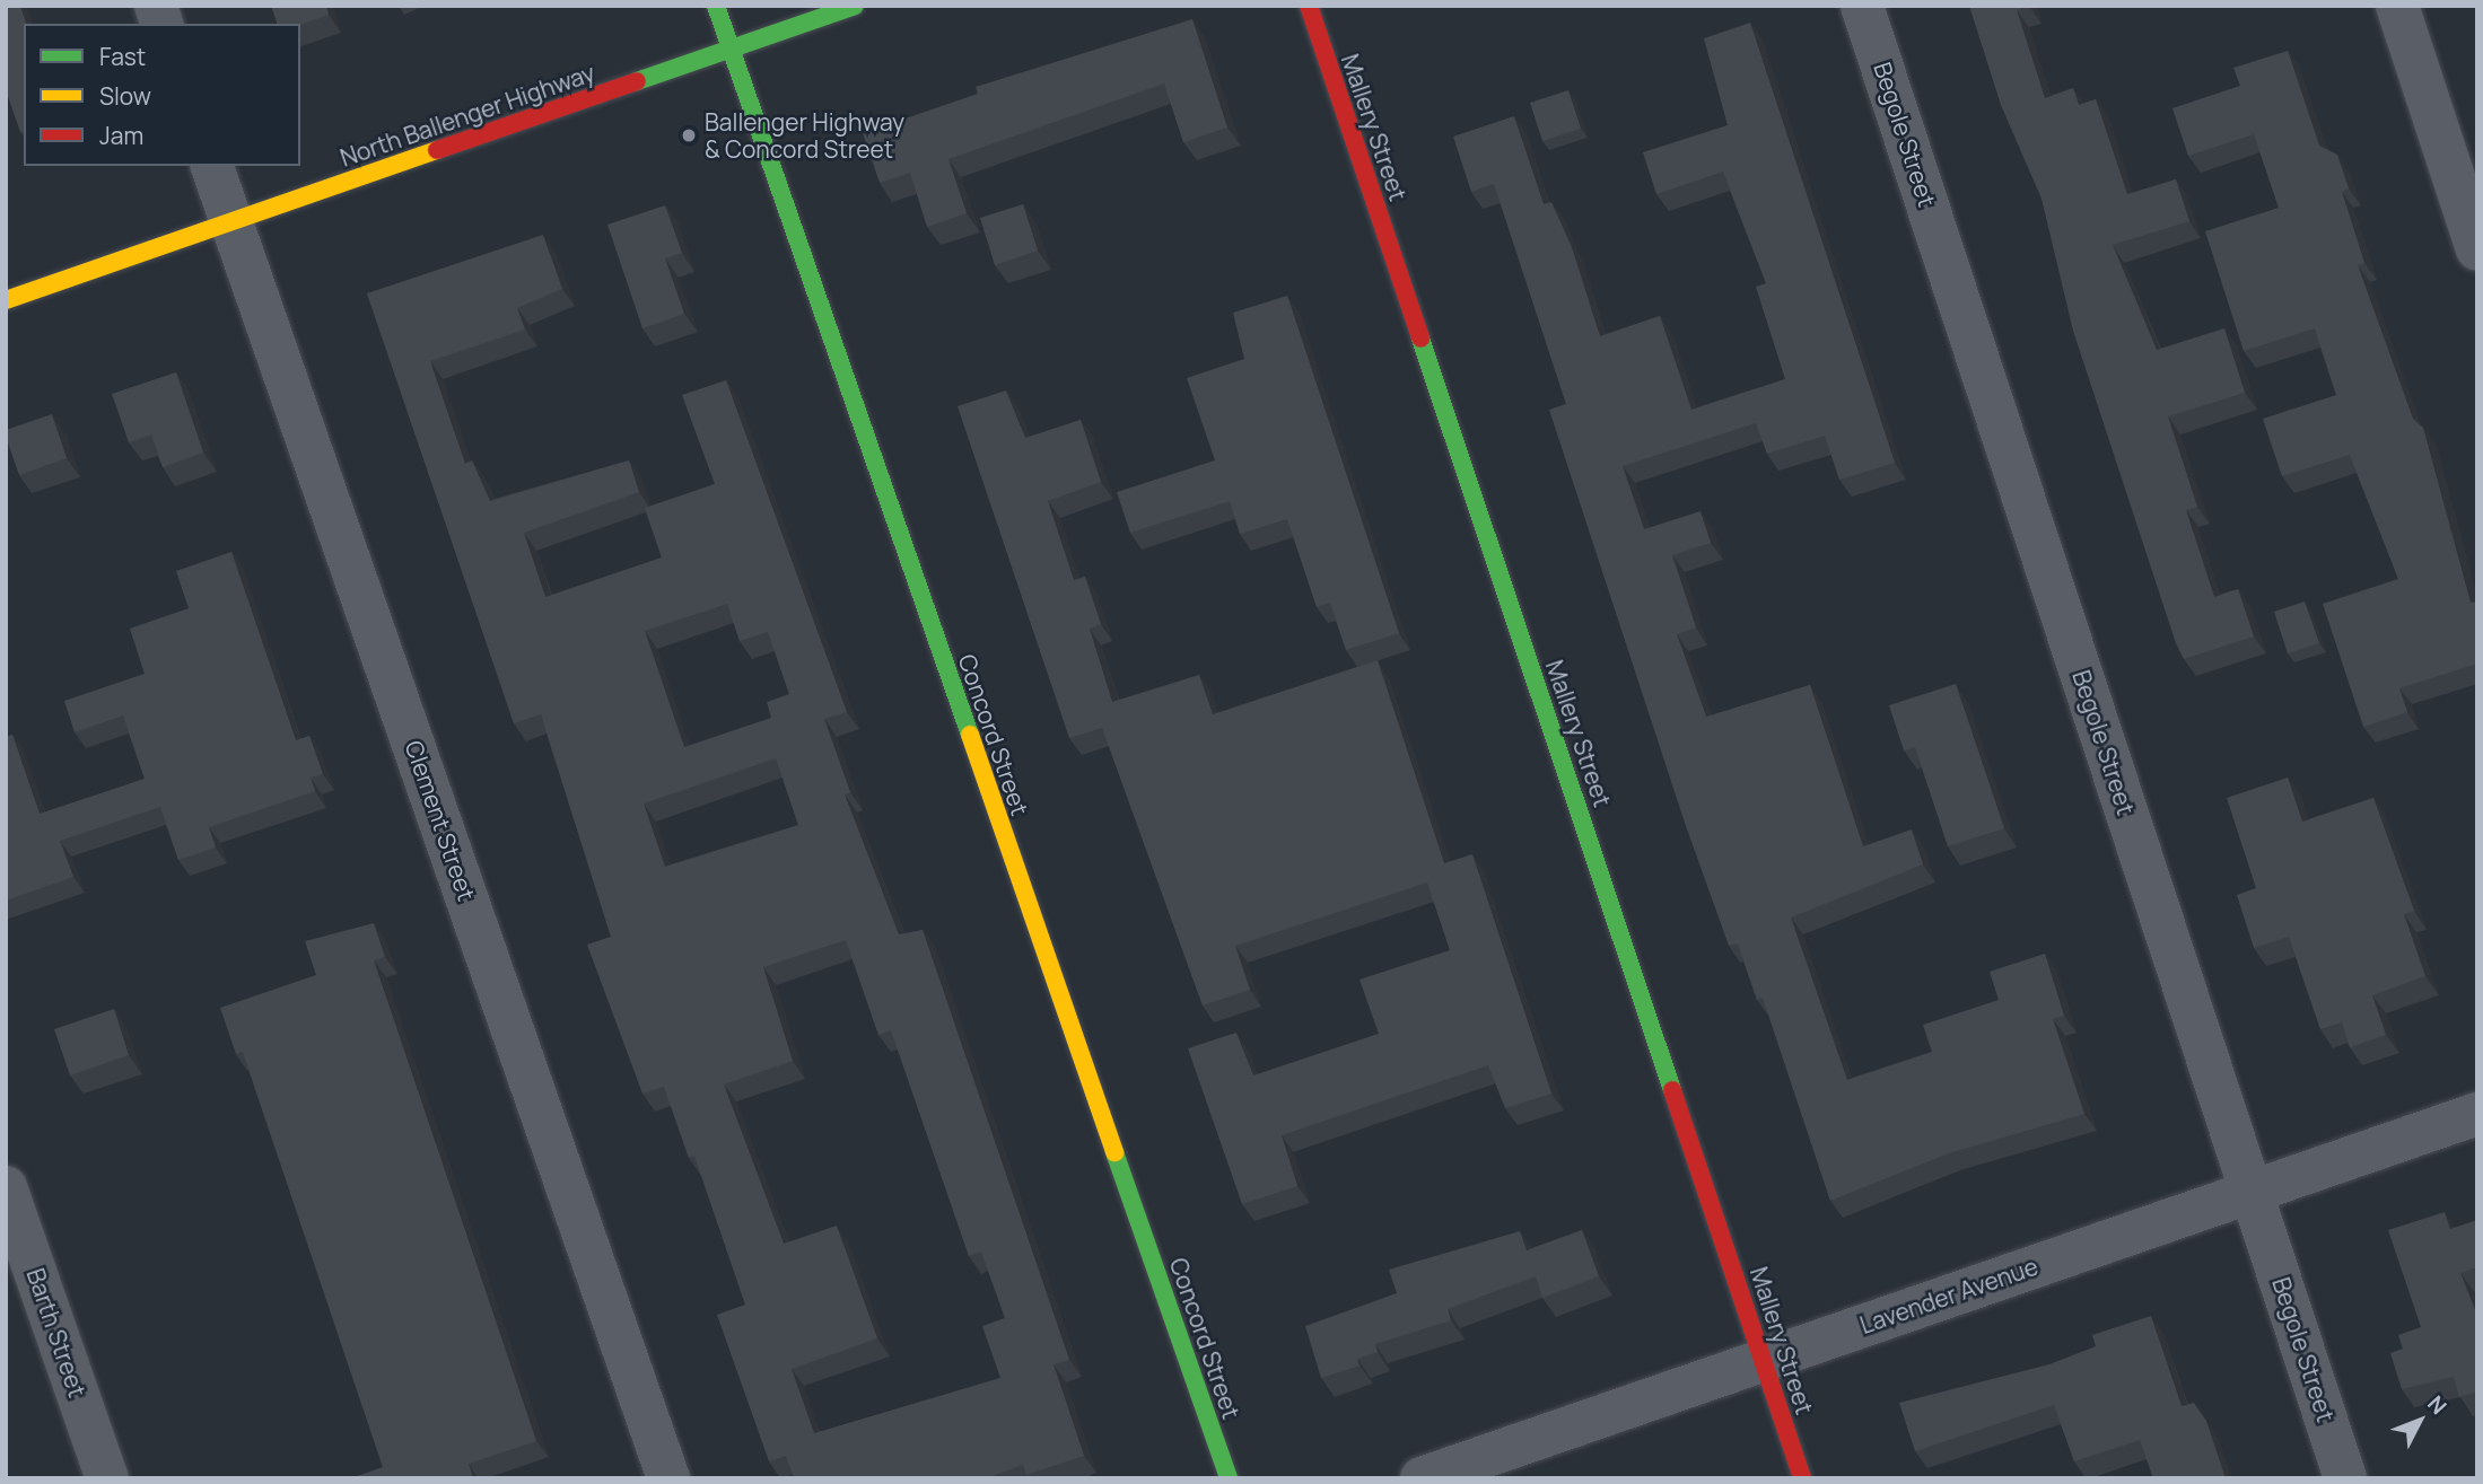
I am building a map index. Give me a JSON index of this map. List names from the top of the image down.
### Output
{
  "streets": {
    "street": [
      "North Ballenger Highway",
      "Mallery Street",
      "Begole Street",
      "Concord Street",
      "Clement Street",
      "Lavender Avenue",
      "Barth Street"
    ]
  },
  "crossings": [
    ["North Ballenger Highway", "Concord Street"],
    ["North Ballenger Highway", "Clement Street"],
    ["Mallery Street", "Lavender Avenue"],
    ["Begole Street", "Lavender Avenue"]
  ],
  "places": ["Ballenger Highway & Concord Street"],
  "legend": ["Fast", "Slow", "Jam"],
  "north": "top right"
}
